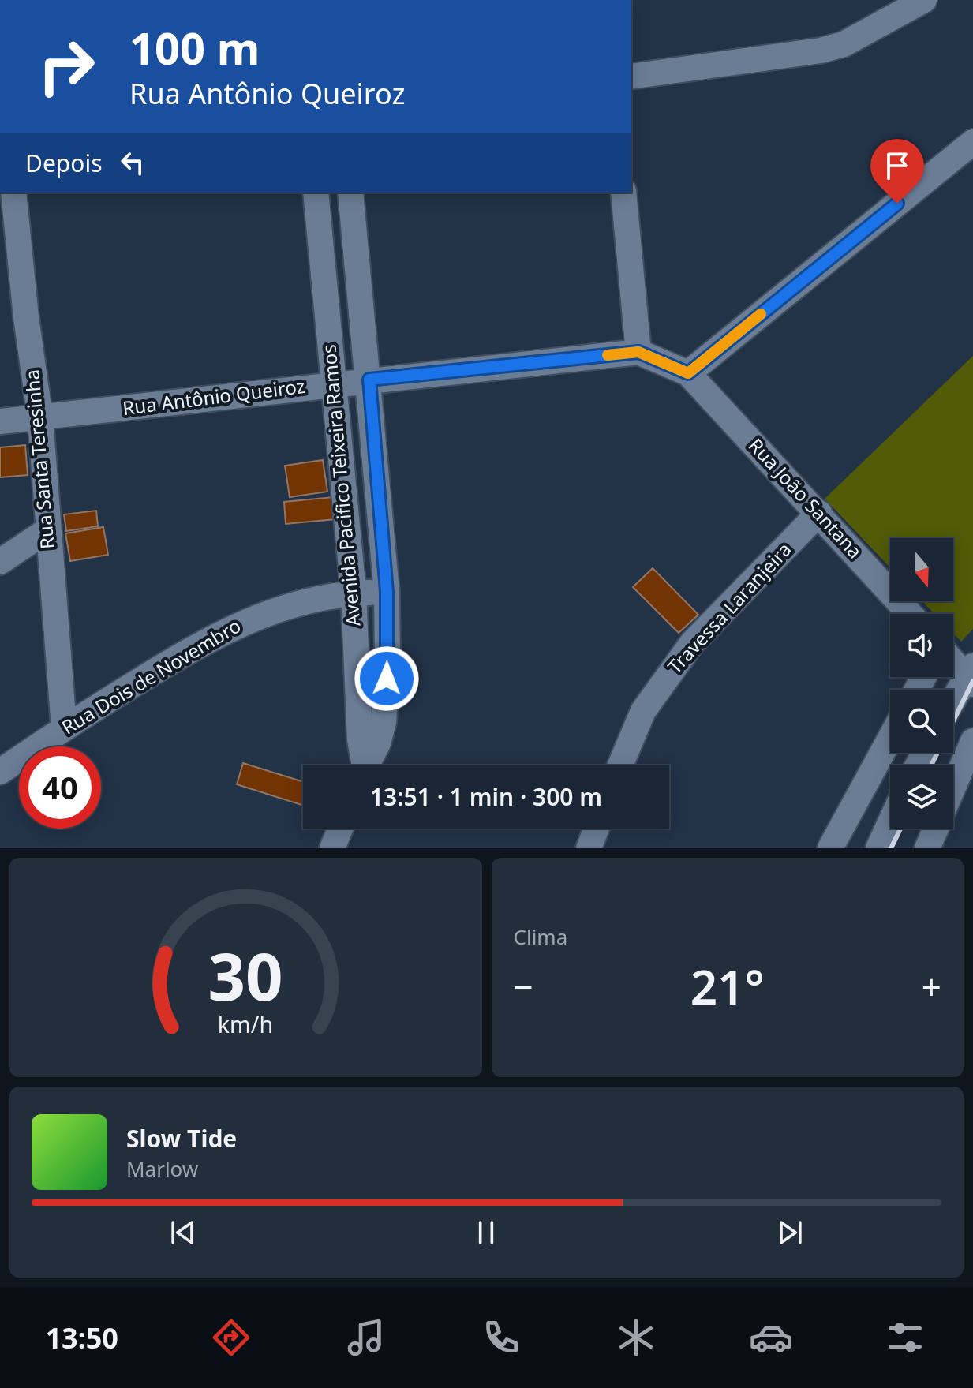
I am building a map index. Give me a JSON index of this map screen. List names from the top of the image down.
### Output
{
  "streets": {
    "street": [
      "Rua Antônio Queiroz",
      "Rua Santa Teresinha",
      "Avenida Pacifico Teixeira Ramos",
      "Rua João Santana",
      "Travessa Laranjeira",
      "Rua Dois de Novembro"
    ]
  },
  "crossings": [
    ["Rua Antônio Queiroz", "Rua Santa Teresinha"],
    ["Rua Antônio Queiroz", "Avenida Pacifico Teixeira Ramos"],
    ["Rua Antônio Queiroz", "Rua João Santana"],
    ["Rua Santa Teresinha", "Rua Dois de Novembro"],
    ["Avenida Pacifico Teixeira Ramos", "Rua Dois de Novembro"],
    ["Rua João Santana", "Travessa Laranjeira"]
  ],
  "north": "bottom",
  "page": {
    "turn": ["100 m", "Rua Antônio Queiroz"],
    "then": "Depois",
    "limit": "40",
    "trip": "13:51 · 1 min · 300 m",
    "tile": "Clima",
    "heat": ["−", "21°", "+"],
    "song": ["Slow Tide", "Marlow"],
    "tabs": "13:50",
    "gauge": ["30", "km/h"]
  }
}
